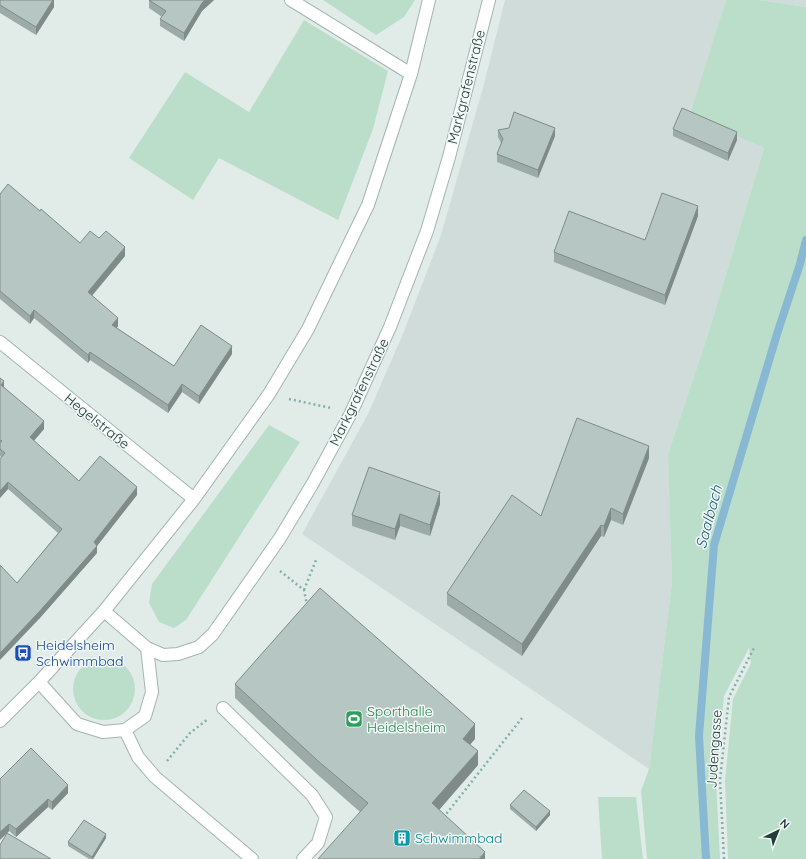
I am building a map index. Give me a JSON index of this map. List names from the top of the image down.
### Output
{
  "streets": {
    "street": ["Markgrafenstraße", "Hegelstraße"],
    "path": ["Judengasse"]
  },
  "water": ["Saalbach"],
  "places": {
    "bus stop": ["Heidelsheim Schwimmbad"],
    "sports": ["Sporthalle Heidelsheim"],
    "building": ["Schwimmbad"]
  },
  "north": "top right"
}
